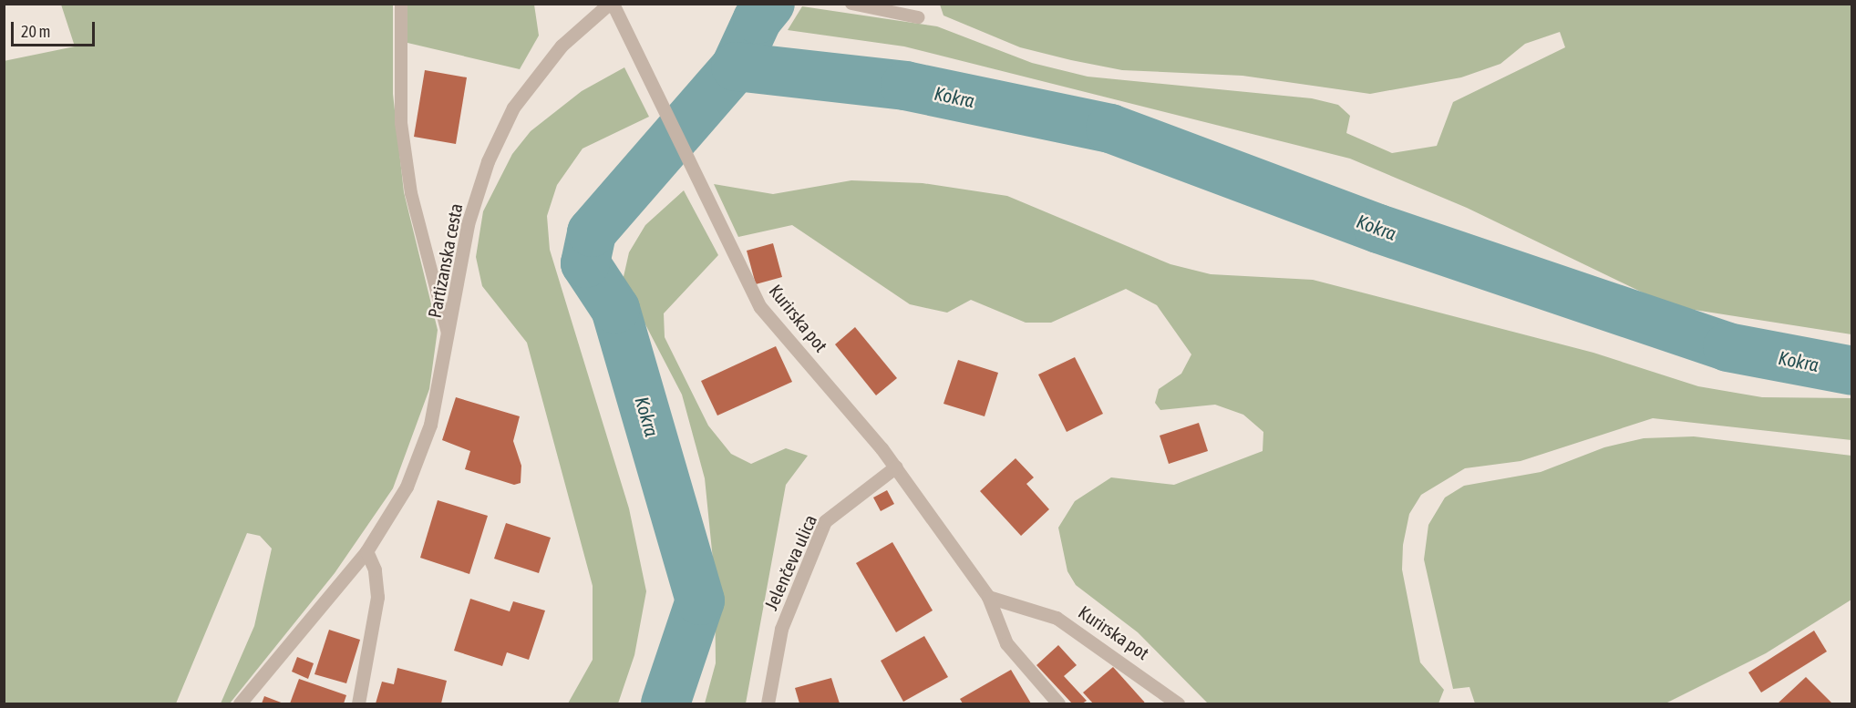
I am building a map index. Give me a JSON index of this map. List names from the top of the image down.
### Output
{
  "streets": {
    "street": ["Partizanska cesta", "Kurirska pot", "Jelenčeva ulica"]
  },
  "crossings": [
    ["Partizanska cesta", "Kurirska pot"],
    ["Kurirska pot", "Jelenčeva ulica"]
  ],
  "water": ["Kokra"],
  "scale_bar": "20 m"
}
